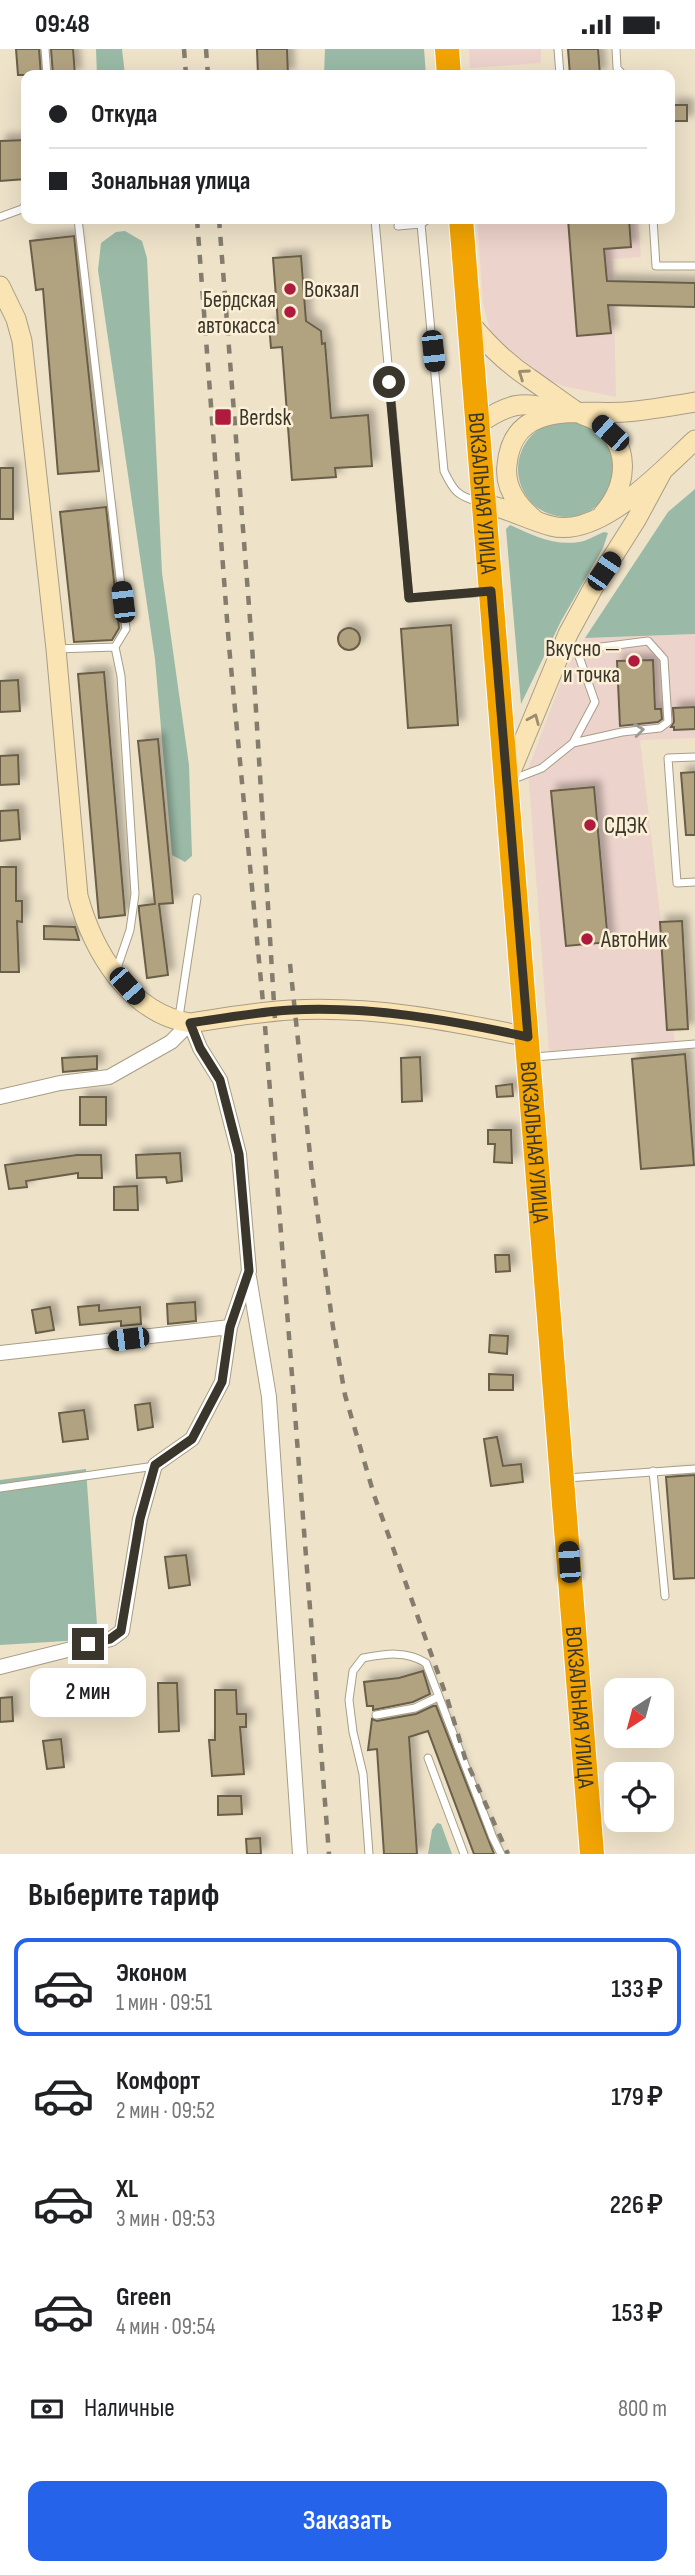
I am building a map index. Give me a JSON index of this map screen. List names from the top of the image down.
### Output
{
  "streets": {
    "highway": ["ВОКЗАЛЬНАЯ УЛИЦА"]
  },
  "places": {
    "other": [
      "Вокзал",
      "Бердская автокасса",
      "Вкусно — и точка",
      "СДЭК",
      "АвтоНик"
    ],
    "transit": ["Berdsk"]
  },
  "north": "bottom left",
  "page": {
    "status": "09:48",
    "banner": ["Откуда", "Зональная улица"],
    "bubble": "2 мин",
    "heading": "Выберите тариф",
    "list": [
      {
        "name": "Эконом",
        "note": "1 мин · 09:51",
        "value": "133 ₽"
      },
      {
        "name": "Комфорт",
        "note": "2 мин · 09:52",
        "value": "179 ₽"
      },
      {
        "name": "XL",
        "note": "3 мин · 09:53",
        "value": "226 ₽"
      },
      {
        "name": "Green",
        "note": "4 мин · 09:54",
        "value": "153 ₽"
      }
    ],
    "pay": ["Наличные", "800 m"],
    "buttons": "Заказать"
  }
}
